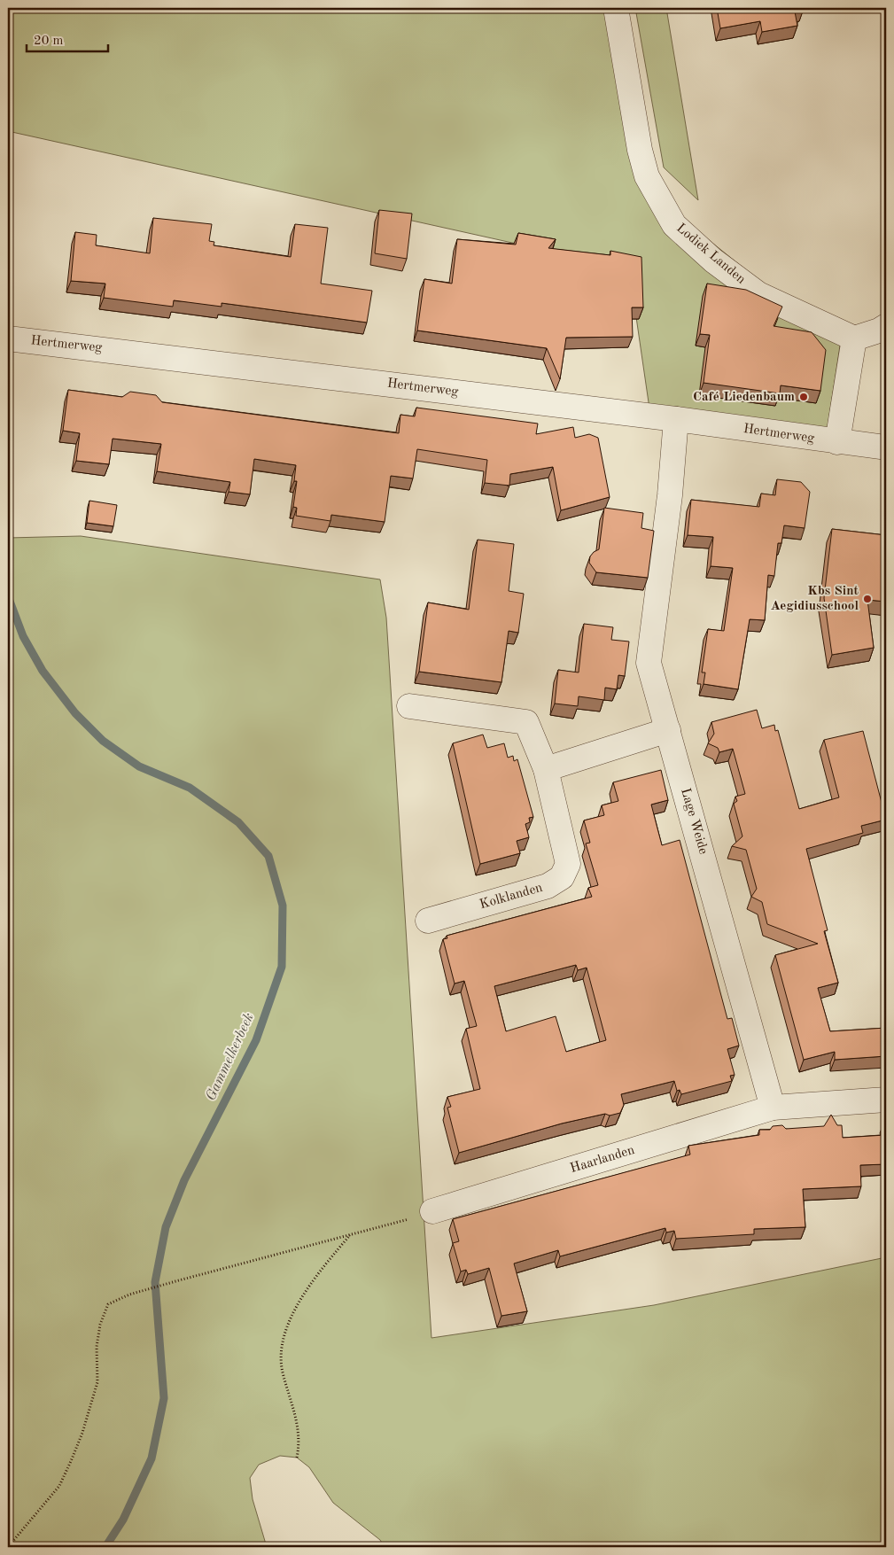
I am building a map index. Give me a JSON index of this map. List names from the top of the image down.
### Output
{
  "streets": {
    "street": [
      "Lodiek Landen",
      "Hertmerweg",
      "Lage Weide",
      "Kolklanden",
      "Haarlanden"
    ]
  },
  "crossings": [
    ["Hertmerweg", "Lage Weide"],
    ["Lage Weide", "Haarlanden"]
  ],
  "water": ["Gammelkerbeek"],
  "places": ["Café Liedenbaum", "Kbs Sint Aegidiusschool"],
  "scale_bar": "20 m"
}
